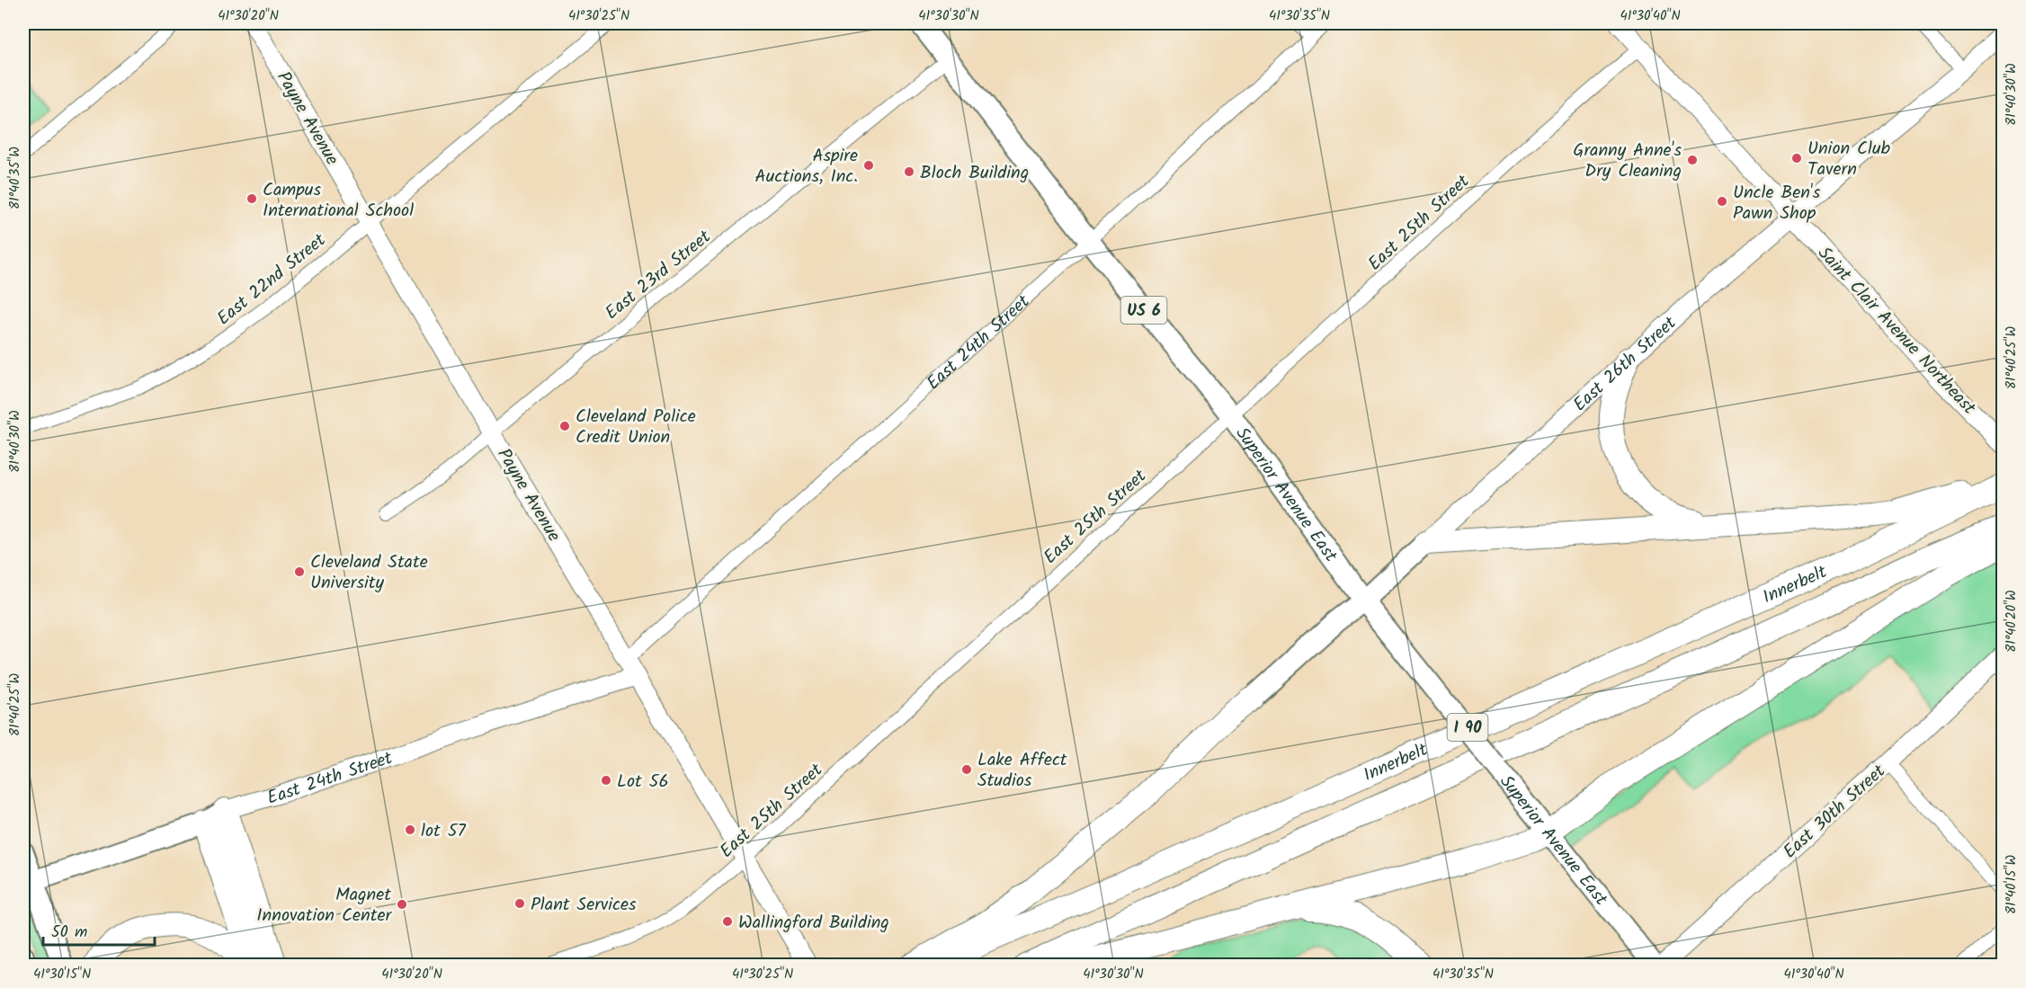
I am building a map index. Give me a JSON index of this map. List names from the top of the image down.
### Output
{
  "streets": {
    "highway": ["Innerbelt", "I 90"],
    "main road": [
      "US 6",
      "East 24th Street",
      "East 26th Street",
      "Superior Avenue East"
    ],
    "street": [
      "Payne Avenue",
      "East 25th Street",
      "East 23rd Street",
      "East 22nd Street",
      "Saint Clair Avenue Northeast",
      "East 30th Street"
    ]
  },
  "crossings": [
    ["Payne Avenue", "East 25th Street"],
    ["Payne Avenue", "East 23rd Street"],
    ["Payne Avenue", "East 22nd Street"],
    ["Payne Avenue", "East 24th Street"],
    ["East 25th Street", "Saint Clair Avenue Northeast"],
    ["East 25th Street", "Superior Avenue East"],
    ["East 23rd Street", "Superior Avenue East"],
    ["Saint Clair Avenue Northeast", "East 26th Street"],
    ["East 24th Street", "Superior Avenue East"],
    ["East 26th Street", "Superior Avenue East"]
  ],
  "places": [
    "Union Club Tavern",
    "Granny Anne's Dry Cleaning",
    "Aspire Auctions, Inc.",
    "Bloch Building",
    "Campus International School",
    "Uncle Ben's Pawn Shop",
    "Cleveland Police Credit Union",
    "Cleveland State University",
    "Lake Affect Studios",
    "Lot 56",
    "lot 57",
    "Plant Services",
    "Magnet Innovation Center",
    "Wallingford Building"
  ],
  "scale_bar": "50 m",
  "coordinates": [
    "41°30'20\"N",
    "41°30'25\"N",
    "41°30'30\"N",
    "41°30'35\"N",
    "41°30'40\"N",
    "81°40'30\"W",
    "81°40'35\"W",
    "81°40'25\"W",
    "81°40'20\"W",
    "81°40'15\"W",
    "41°30'15\"N"
  ]
}
